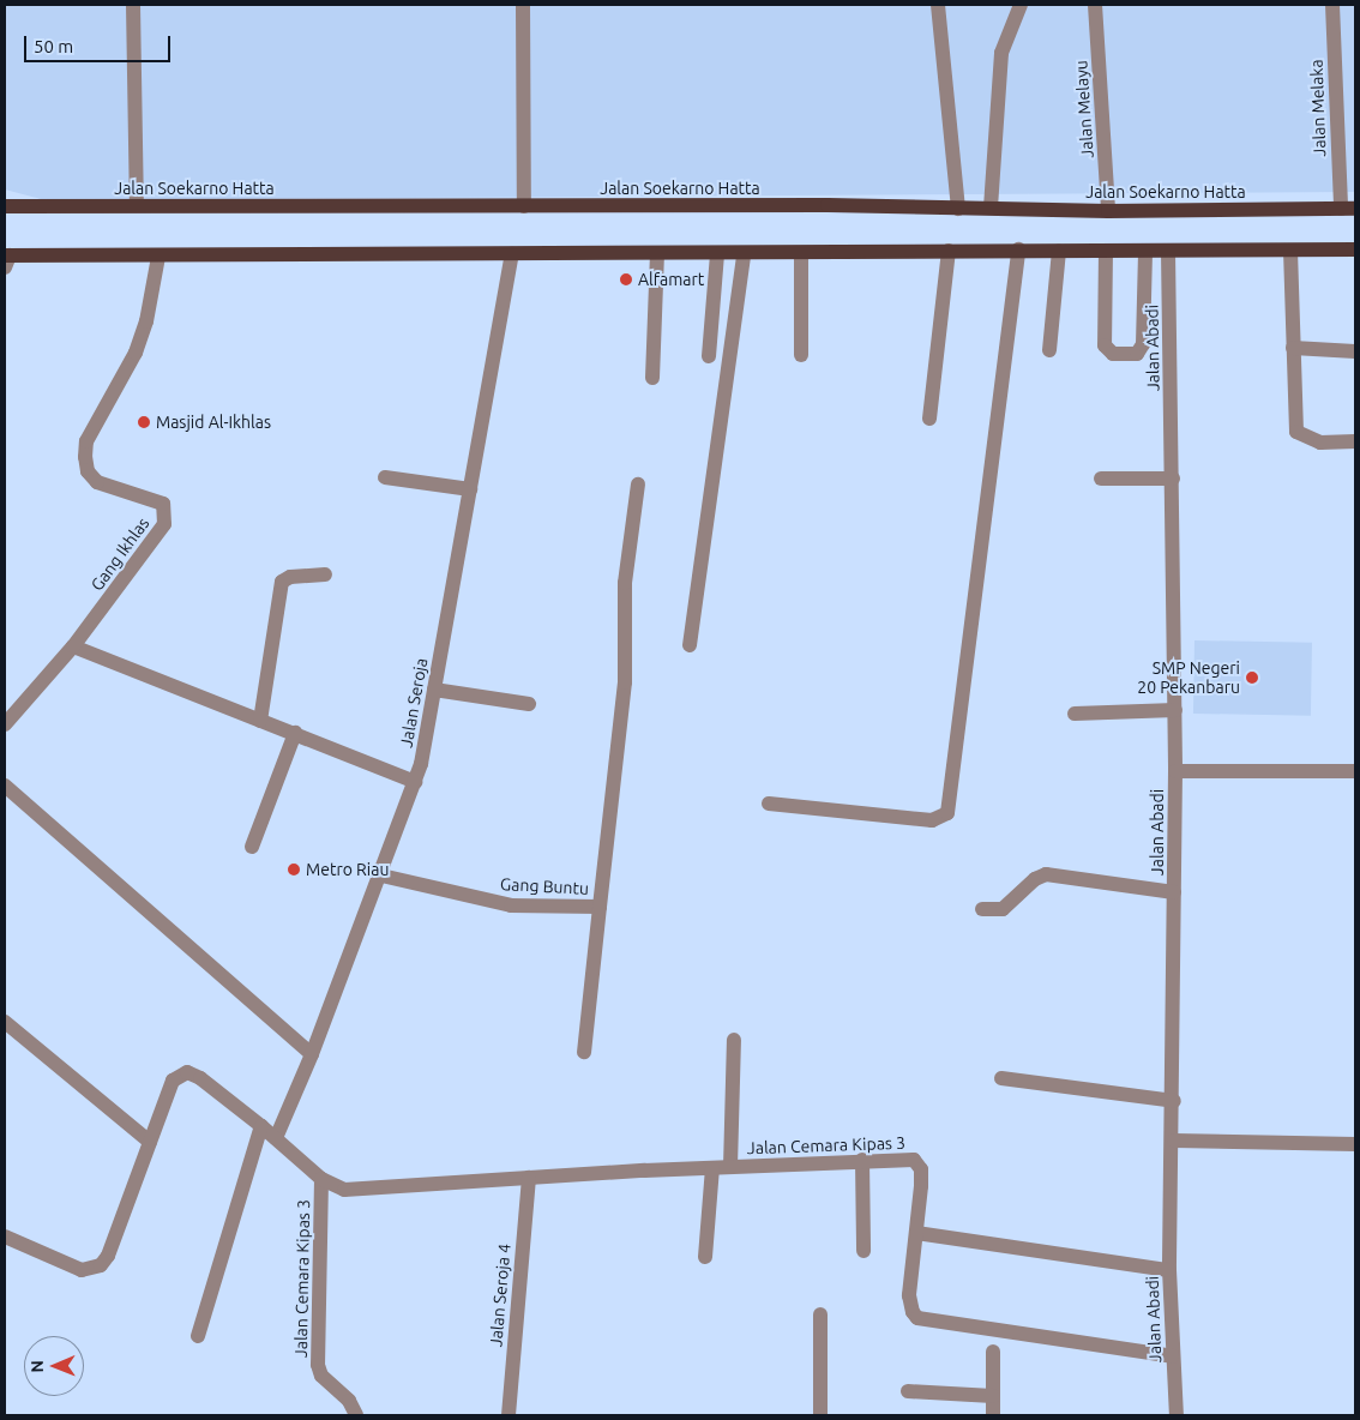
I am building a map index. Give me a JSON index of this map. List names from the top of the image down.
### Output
{
  "streets": {
    "main road": ["Jalan Soekarno Hatta"],
    "street": [
      "Jalan Melaka",
      "Jalan Melayu",
      "Jalan Abadi",
      "Gang Ikhlas",
      "Jalan Seroja",
      "Gang Buntu",
      "Jalan Cemara Kipas 3",
      "Jalan Seroja 4"
    ]
  },
  "crossings": [
    ["Jalan Melaka", "Jalan Soekarno Hatta"],
    ["Jalan Melayu", "Jalan Soekarno Hatta"],
    ["Jalan Abadi", "Jalan Cemara Kipas 3"],
    ["Jalan Seroja", "Gang Buntu"],
    ["Jalan Seroja", "Jalan Cemara Kipas 3"],
    ["Jalan Cemara Kipas 3", "Jalan Seroja 4"]
  ],
  "places": [
    "Alfamart",
    "Masjid Al-Ikhlas",
    "SMP Negeri 20 Pekanbaru",
    "Metro Riau"
  ],
  "scale_bar": "50 m",
  "north": "left"
}
